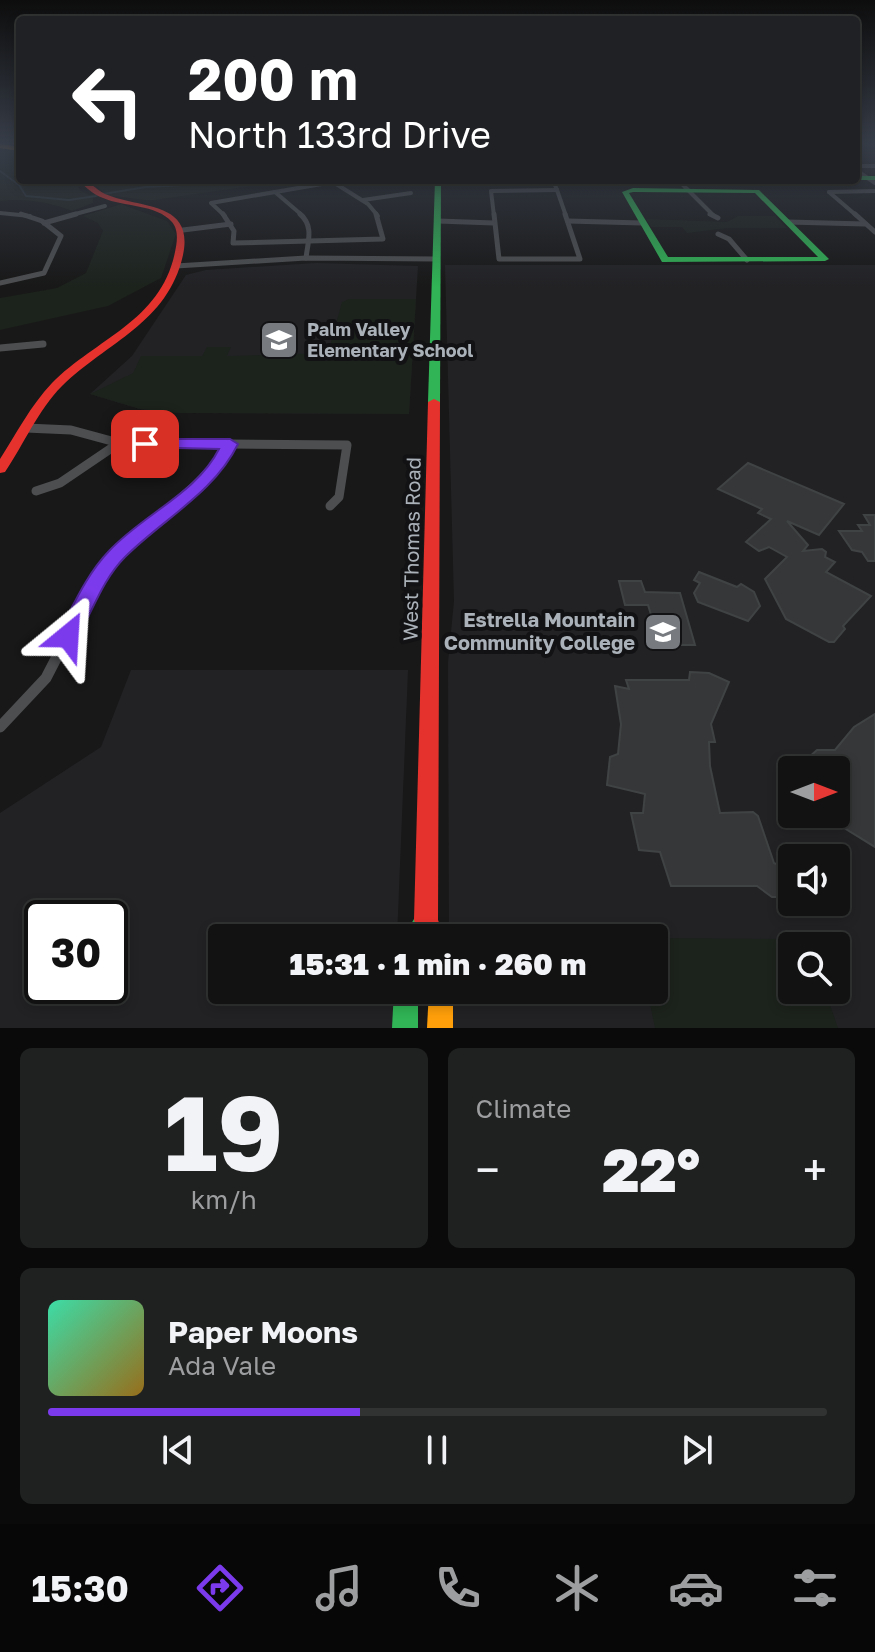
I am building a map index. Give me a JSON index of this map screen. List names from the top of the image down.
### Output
{
  "streets": {
    "street": ["West Thomas Road"]
  },
  "places": {
    "school or university": ["Palm Valley Elementary School", "Estrella Mountain Community College"]
  },
  "north": "right",
  "page": {
    "turn": ["200 m", "North 133rd Drive"],
    "limit": "30",
    "trip": "15:31 · 1 min · 260 m",
    "tile": [
      ["19", "km/h"],
      "Climate"
    ],
    "heat": ["−", "22°", "+"],
    "song": ["Paper Moons", "Ada Vale"],
    "tabs": "15:30"
  }
}
